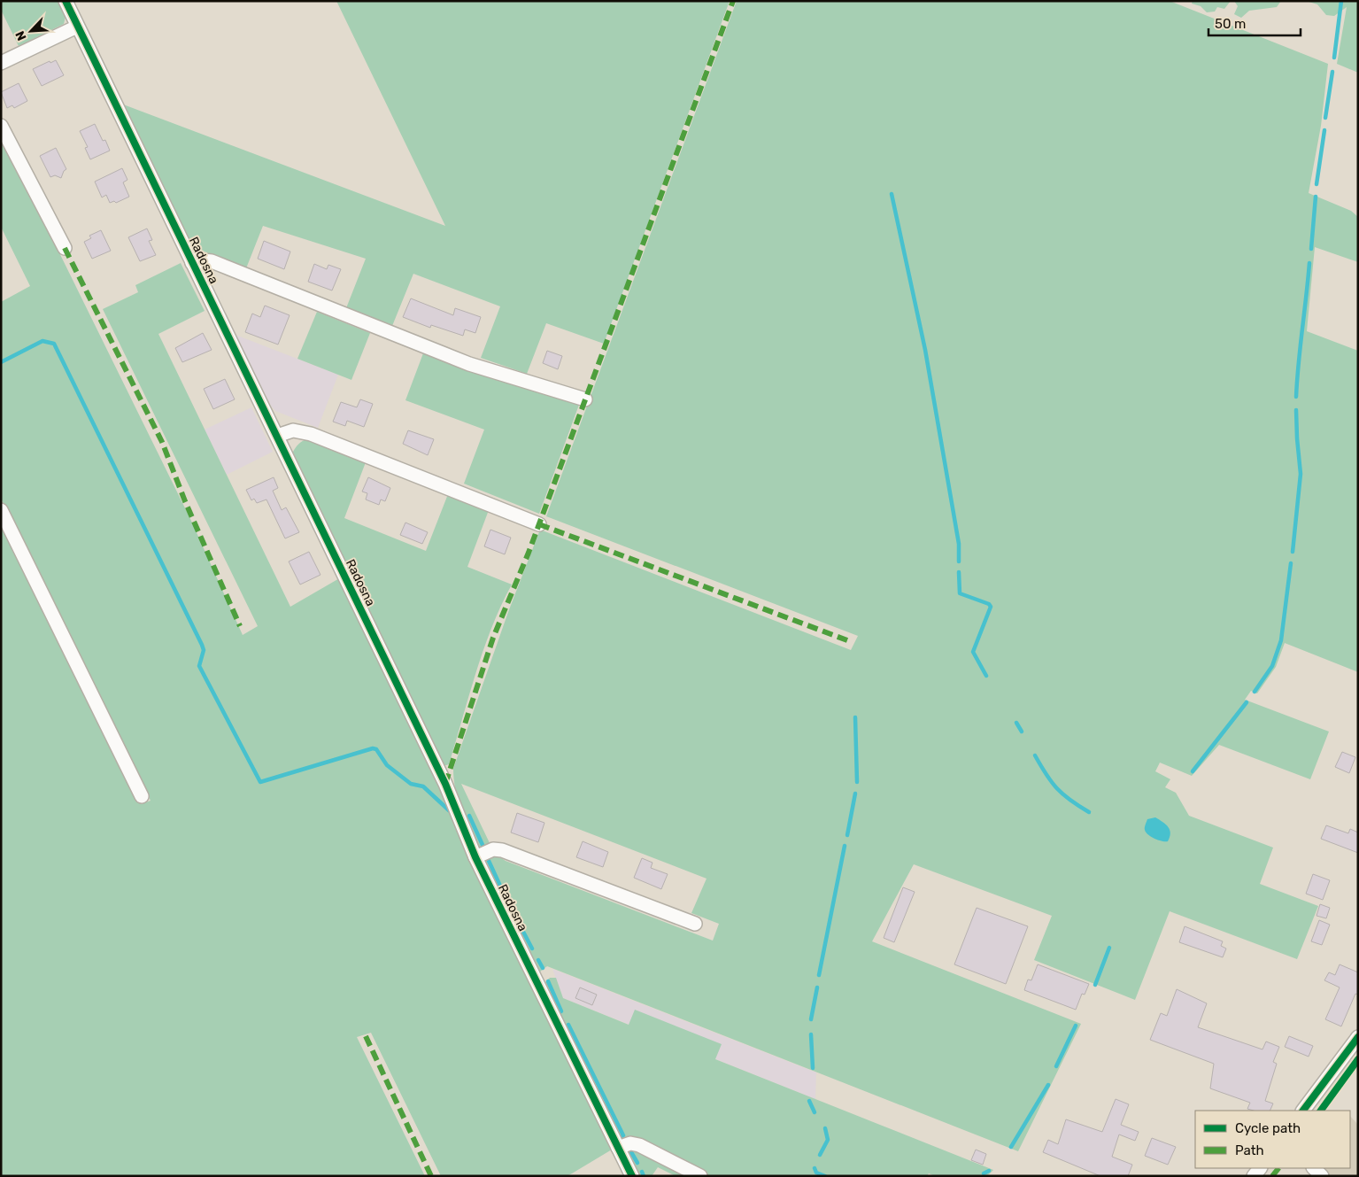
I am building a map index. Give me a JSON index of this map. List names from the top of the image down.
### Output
{
  "streets": {
    "street": ["Radosna"]
  },
  "legend": ["Cycle path", "Path"],
  "scale_bar": "50 m",
  "north": "bottom left"
}
